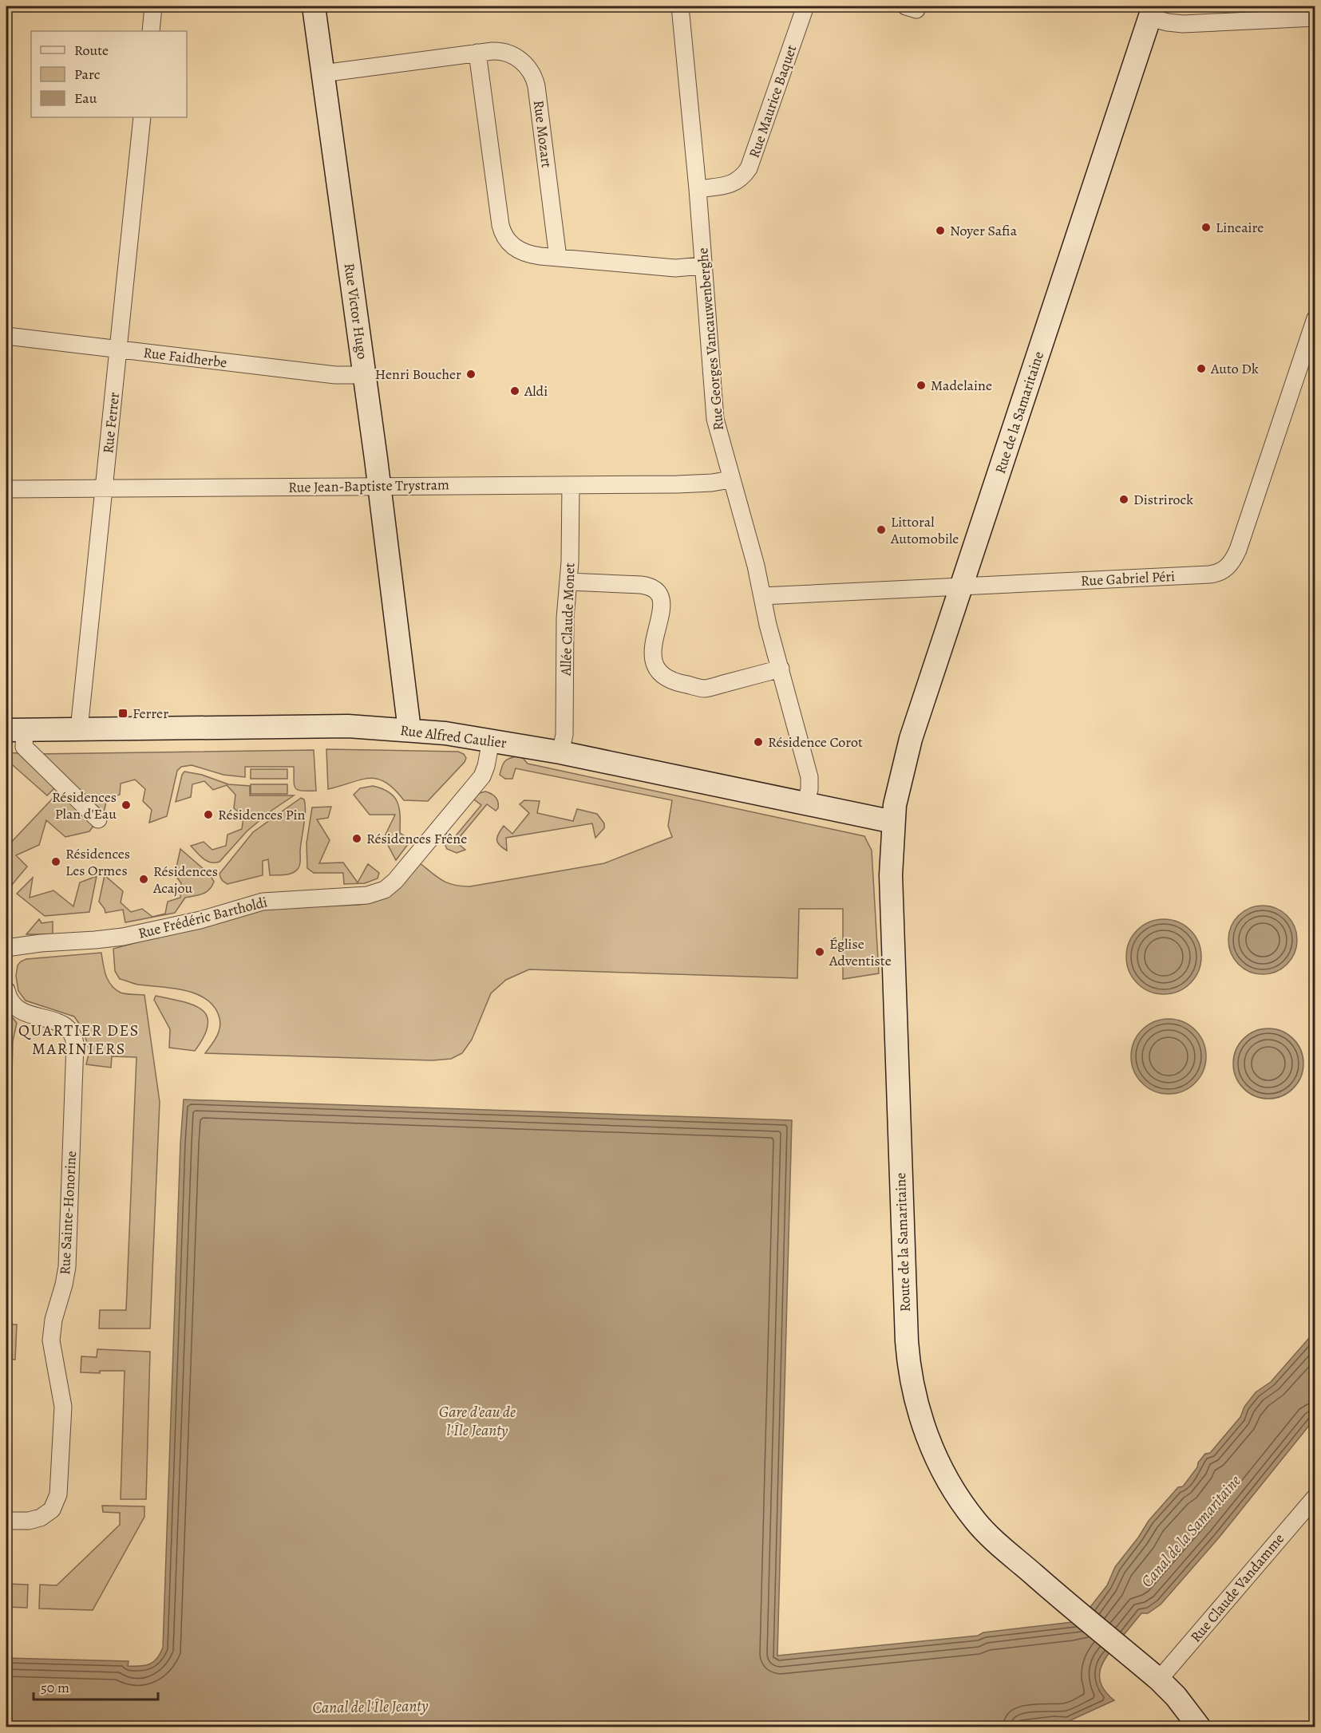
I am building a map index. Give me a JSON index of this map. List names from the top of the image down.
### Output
{
  "streets": {
    "street": [
      "Rue Maurice Baquet",
      "Rue Mozart",
      "Rue Victor Hugo",
      "Rue Georges Vancauwenberghe",
      "Rue Faidherbe",
      "Rue de la Samaritaine",
      "Rue Ferrer",
      "Rue Jean-Baptiste Trystram",
      "Rue Gabriel Péri",
      "Allée Claude Monet",
      "Rue Alfred Caulier",
      "Rue Frédéric Bartholdi",
      "Rue Sainte-Honorine",
      "Route de la Samaritaine",
      "Rue Claude Vandamme"
    ]
  },
  "crossings": [
    ["Rue Maurice Baquet", "Rue Georges Vancauwenberghe"],
    ["Rue Mozart", "Rue Victor Hugo"],
    ["Rue Victor Hugo", "Rue Faidherbe"],
    ["Rue Victor Hugo", "Rue Jean-Baptiste Trystram"],
    ["Rue Victor Hugo", "Rue Alfred Caulier"],
    ["Rue Georges Vancauwenberghe", "Rue Jean-Baptiste Trystram"],
    ["Rue Georges Vancauwenberghe", "Rue Gabriel Péri"],
    ["Rue Georges Vancauwenberghe", "Rue Alfred Caulier"],
    ["Rue Faidherbe", "Rue Ferrer"],
    ["Rue de la Samaritaine", "Rue Gabriel Péri"],
    ["Rue de la Samaritaine", "Rue Alfred Caulier"],
    ["Rue de la Samaritaine", "Route de la Samaritaine"],
    ["Rue Ferrer", "Rue Jean-Baptiste Trystram"],
    ["Rue Ferrer", "Rue Alfred Caulier"],
    ["Rue Jean-Baptiste Trystram", "Allée Claude Monet"],
    ["Allée Claude Monet", "Rue Alfred Caulier"],
    ["Rue Alfred Caulier", "Rue Frédéric Bartholdi"],
    ["Rue Alfred Caulier", "Route de la Samaritaine"],
    ["Route de la Samaritaine", "Rue Claude Vandamme"]
  ],
  "districts": ["QUARTIER DES MARINIERS"],
  "water": ["Gare d'eau de l'Île Jeanty", "Canal de la Samaritaine", "Canal de l'Île Jeanty"],
  "places": {
    "other": [
      "Lineaire",
      "Noyer Safia",
      "Auto Dk",
      "Henri Boucher",
      "Madelaine",
      "Aldi",
      "Distrirock",
      "Littoral Automobile",
      "Résidence Corot",
      "Résidences Plan d'Eau",
      "Résidences Pin",
      "Résidences Frêne",
      "Résidences Les Ormes",
      "Résidences Acajou",
      "Église Adventiste"
    ],
    "transit": ["Ferrer"]
  },
  "legend": ["Route", "Parc", "Eau"],
  "scale_bar": "50 m"
}
